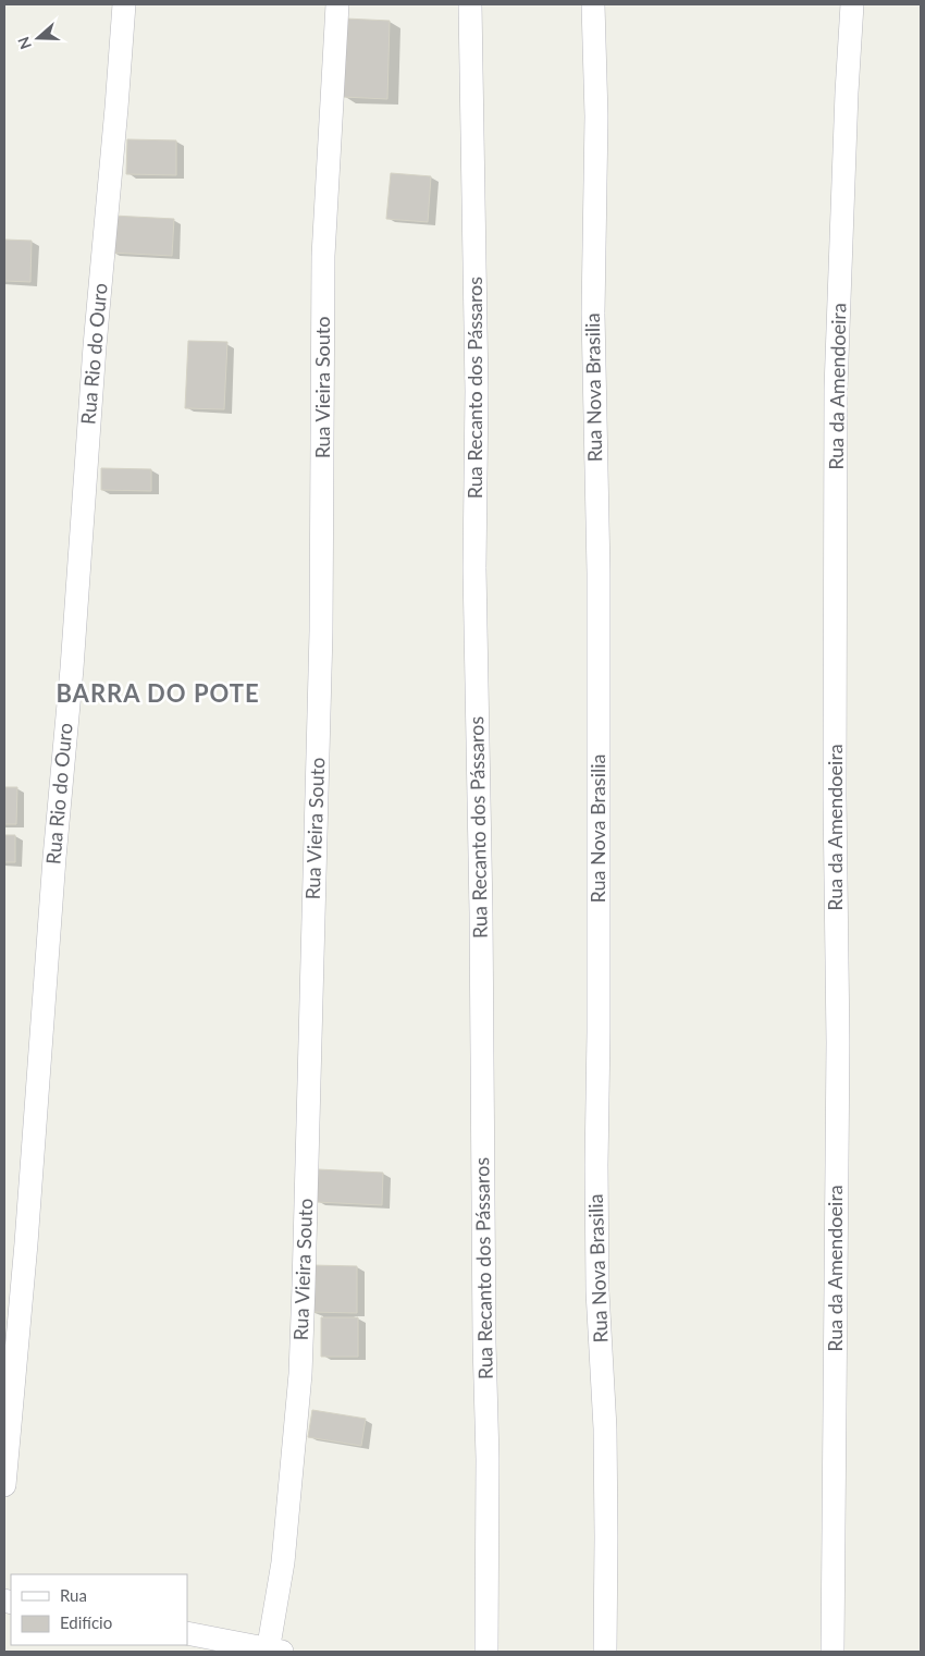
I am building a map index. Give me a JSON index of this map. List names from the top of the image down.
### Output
{
  "streets": {
    "street": [
      "Rua Rio do Ouro",
      "Rua da Amendoeira",
      "Rua Vieira Souto",
      "Rua Recanto dos Pássaros",
      "Rua Nova Brasilia"
    ]
  },
  "districts": ["BARRA DO POTE"],
  "legend": ["Rua", "Edifício"],
  "north": "left"
}
